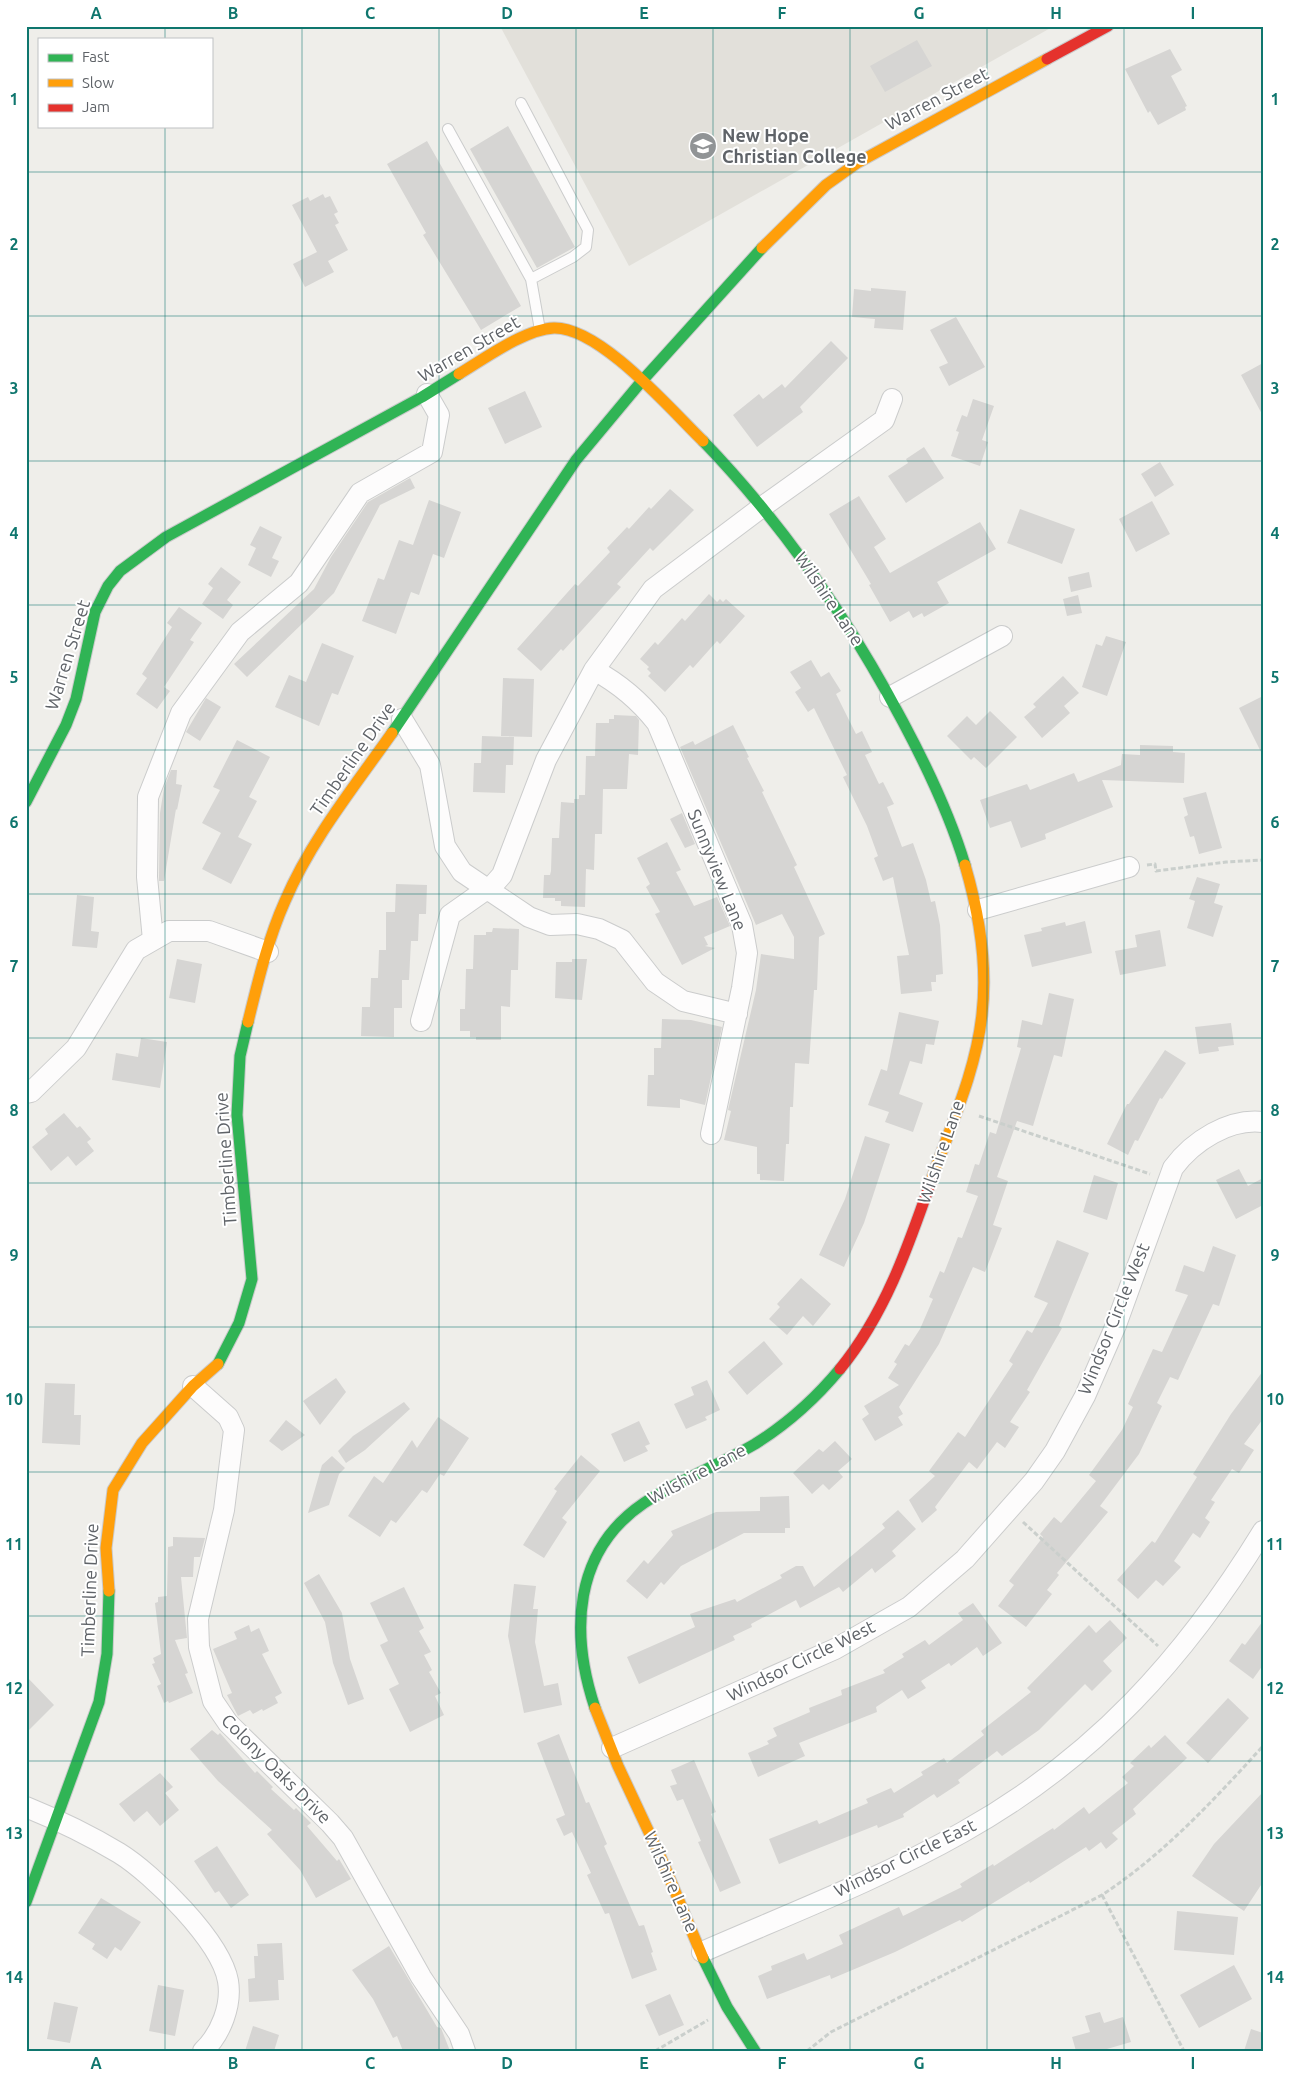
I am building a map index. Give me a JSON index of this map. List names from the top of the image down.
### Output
{
  "streets": {
    "street": [
      "Warren Street",
      "Wilshire Lane",
      "Timberline Drive",
      "Sunnyview Lane",
      "Windsor Circle West",
      "Colony Oaks Drive",
      "Windsor Circle East"
    ]
  },
  "crossings": [
    ["Warren Street", "Wilshire Lane"],
    ["Warren Street", "Timberline Drive"],
    ["Wilshire Lane", "Timberline Drive"],
    ["Wilshire Lane", "Windsor Circle West"],
    ["Wilshire Lane", "Windsor Circle East"],
    ["Timberline Drive", "Colony Oaks Drive"]
  ],
  "places": {
    "school or university": ["New Hope Christian College"]
  },
  "legend": ["Fast", "Slow", "Jam"],
  "grid": {
    "columns": [
      "A",
      "B",
      "C",
      "D",
      "E",
      "F",
      "G",
      "H",
      "I"
    ],
    "rows": [
      "1",
      "2",
      "3",
      "4",
      "5",
      "6",
      "7",
      "8",
      "9",
      "10",
      "11",
      "12",
      "13",
      "14"
    ]
  }
}
